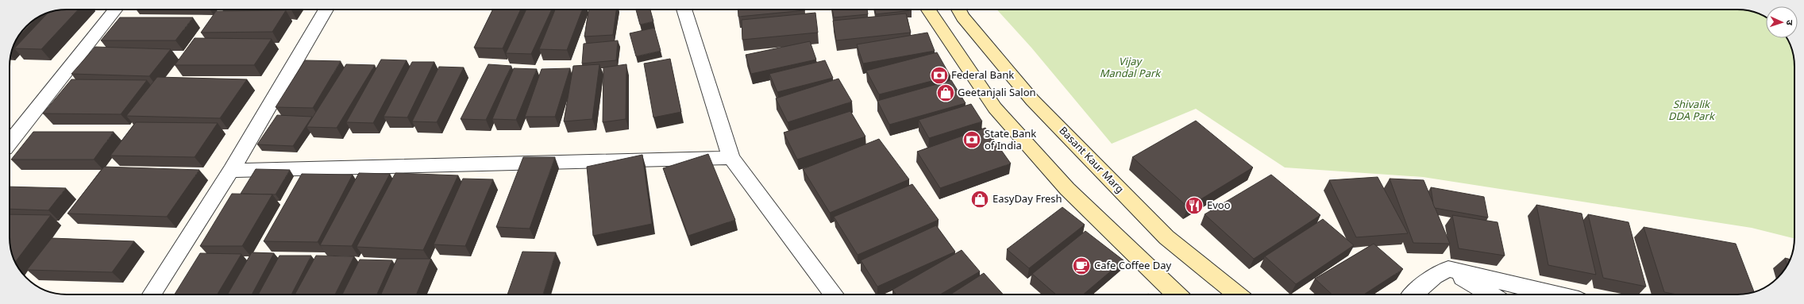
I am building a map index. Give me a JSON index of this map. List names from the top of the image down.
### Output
{
  "streets": {
    "main road": ["Basant Kaur Marg"]
  },
  "parks": ["Vijay Mandal Park", "Shivalik DDA Park"],
  "places": {
    "bank": ["Federal Bank", "State Bank of India"],
    "shop": ["Geetanjali Salon", "EasyDay Fresh"],
    "restaurant": ["Evoo"],
    "cafe": ["Cafe Coffee Day"]
  },
  "north": "right"
}
